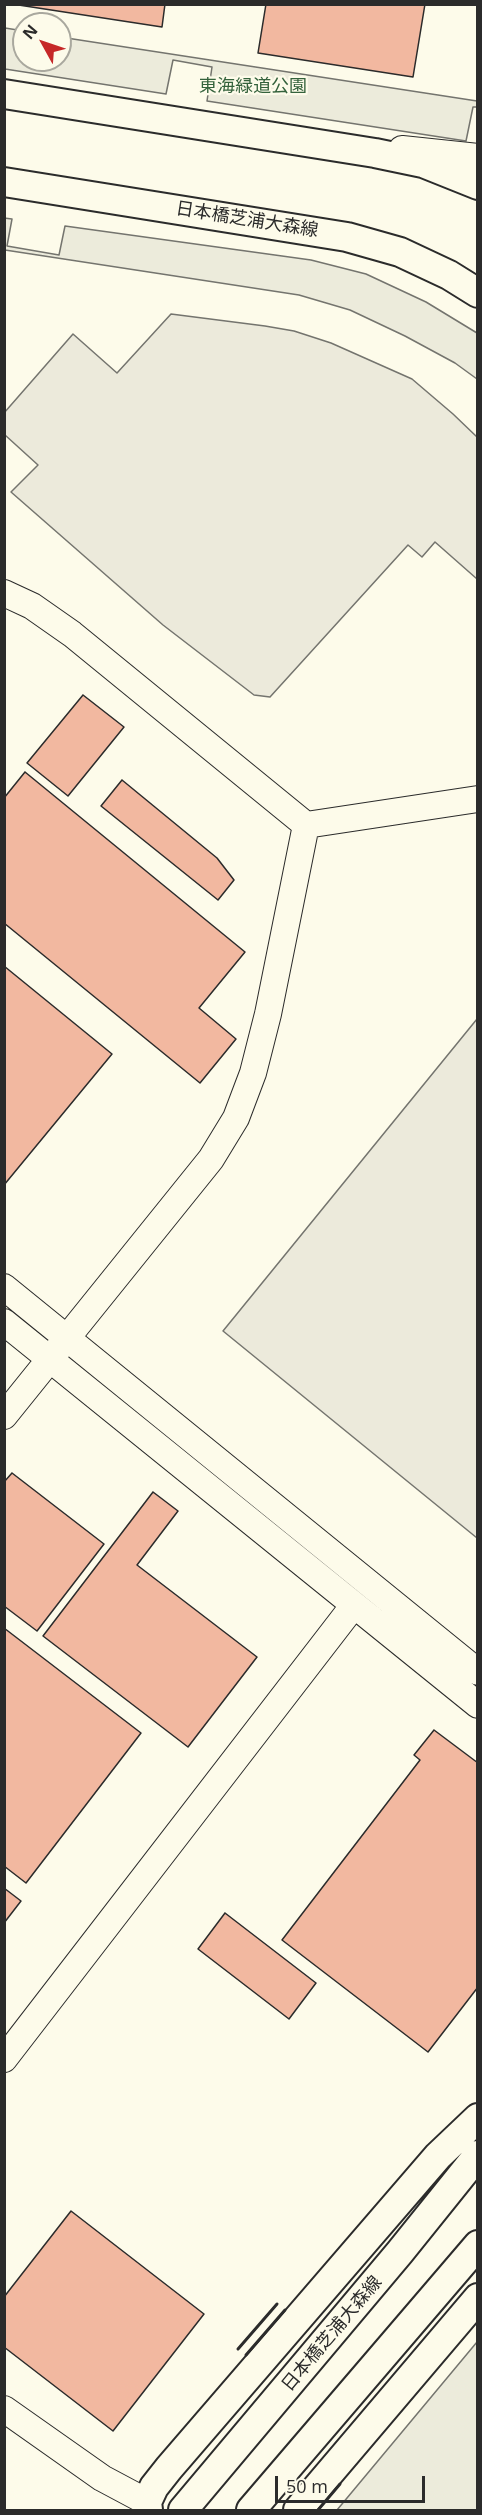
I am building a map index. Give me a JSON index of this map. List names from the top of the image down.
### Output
{
  "streets": {
    "main road": ["日本橋芝浦大森線"]
  },
  "parks": ["東海緑道公園"],
  "scale_bar": "50 m",
  "north": "top left"
}
